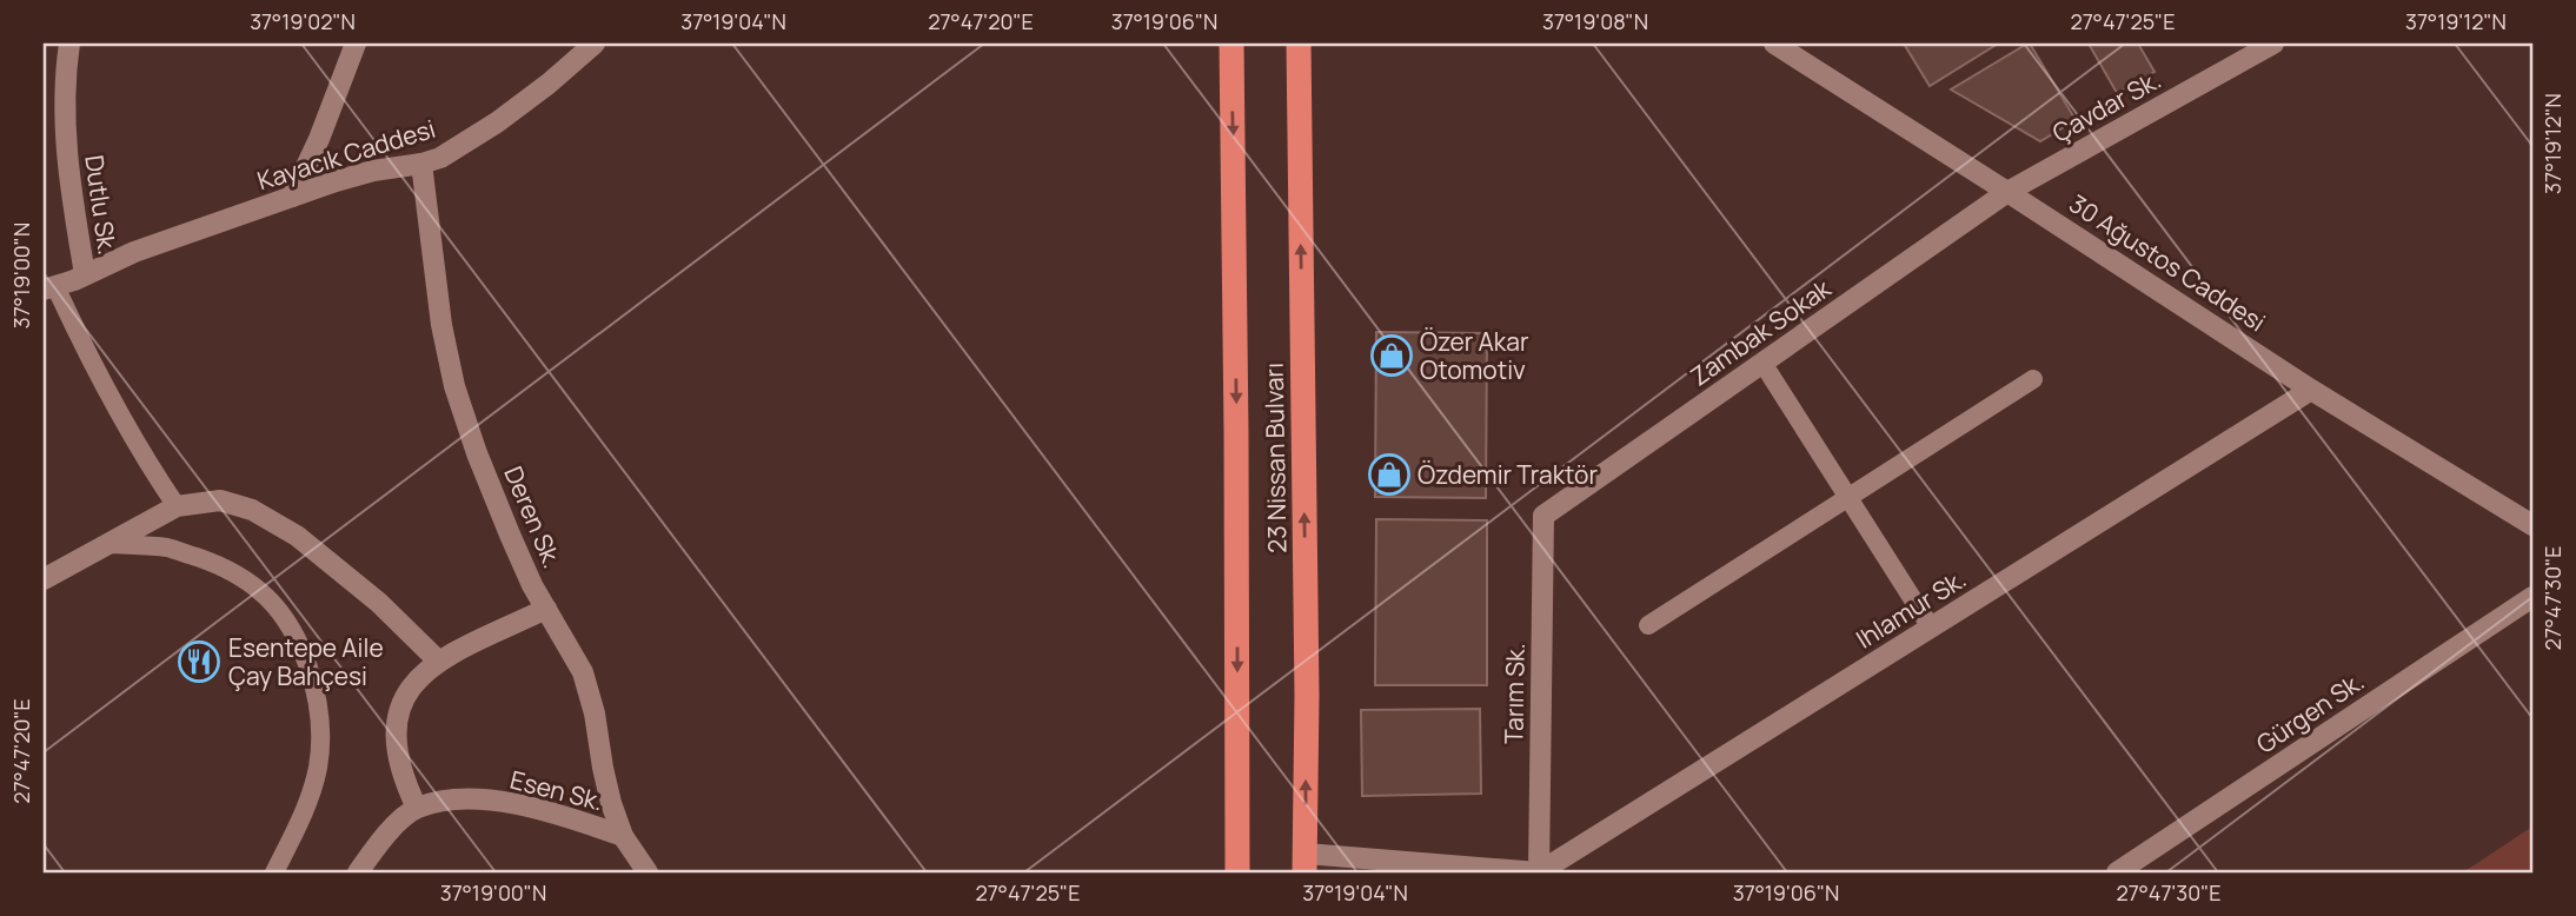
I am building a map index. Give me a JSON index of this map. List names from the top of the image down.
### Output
{
  "streets": {
    "highway": ["23 Nissan Bulvarı"],
    "street": [
      "Çavdar Sk.",
      "Kayacık Caddesi",
      "Dutlu Sk.",
      "30 Ağustos Caddesi",
      "Zambak Sokak",
      "Deren Sk.",
      "Ihlamur Sk.",
      "Tarım Sk.",
      "Gürgen Sk.",
      "Esen Sk."
    ]
  },
  "crossings": [
    ["Çavdar Sk.", "30 Ağustos Caddesi"],
    ["Çavdar Sk.", "Zambak Sokak"],
    ["Kayacık Caddesi", "Dutlu Sk."],
    ["Kayacık Caddesi", "Deren Sk."],
    ["30 Ağustos Caddesi", "Zambak Sokak"],
    ["30 Ağustos Caddesi", "Ihlamur Sk."],
    ["Zambak Sokak", "Tarım Sk."],
    ["Deren Sk.", "Esen Sk."],
    ["Ihlamur Sk.", "Tarım Sk."]
  ],
  "places": {
    "shop": ["Özer Akar Otomotiv", "Özdemir Traktör"],
    "restaurant": ["Esentepe Aile Çay Bahçesi"]
  },
  "coordinates": [
    "37°19'02\"N",
    "37°19'04\"N",
    "27°47'20\"E",
    "37°19'06\"N",
    "37°19'08\"N",
    "27°47'25\"E",
    "37°19'12\"N",
    "37°19'00\"N",
    "27°47'30\"E"
  ]
}
